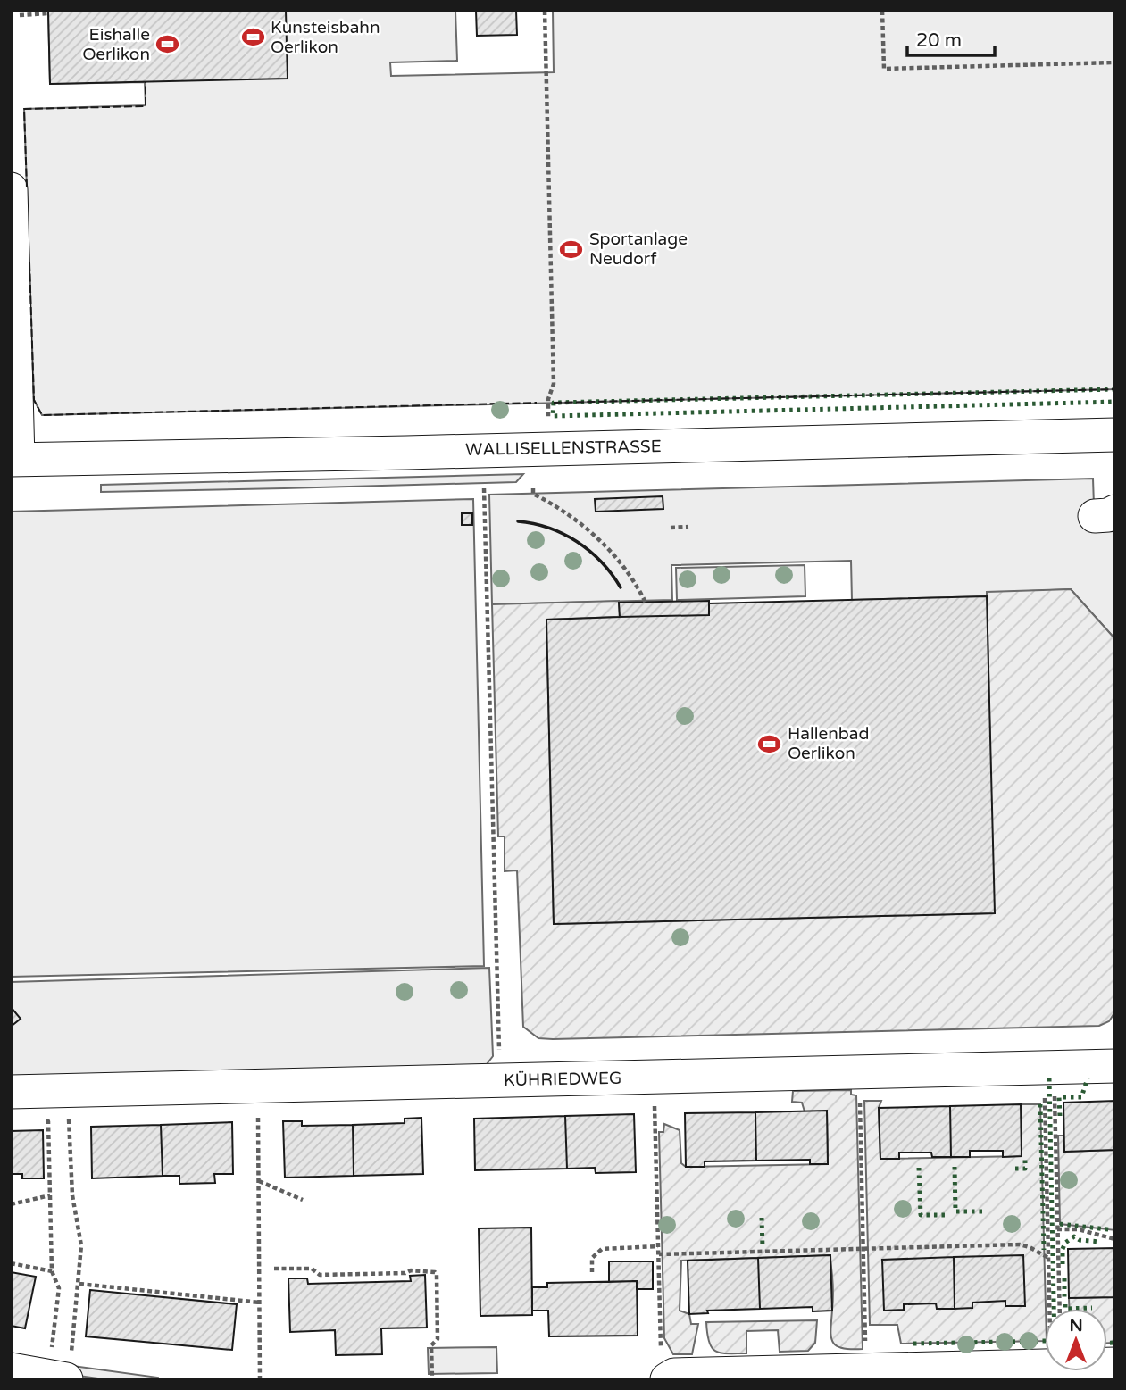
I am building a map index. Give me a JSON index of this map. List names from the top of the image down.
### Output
{
  "streets": {
    "street": ["WALLISELLENSTRASSE", "KÜHRIEDWEG"]
  },
  "places": {
    "sports": [
      "Kunsteisbahn Oerlikon",
      "Eishalle Oerlikon",
      "Sportanlage Neudorf",
      "Hallenbad Oerlikon"
    ]
  },
  "scale_bar": "20 m",
  "north": "top"
}
